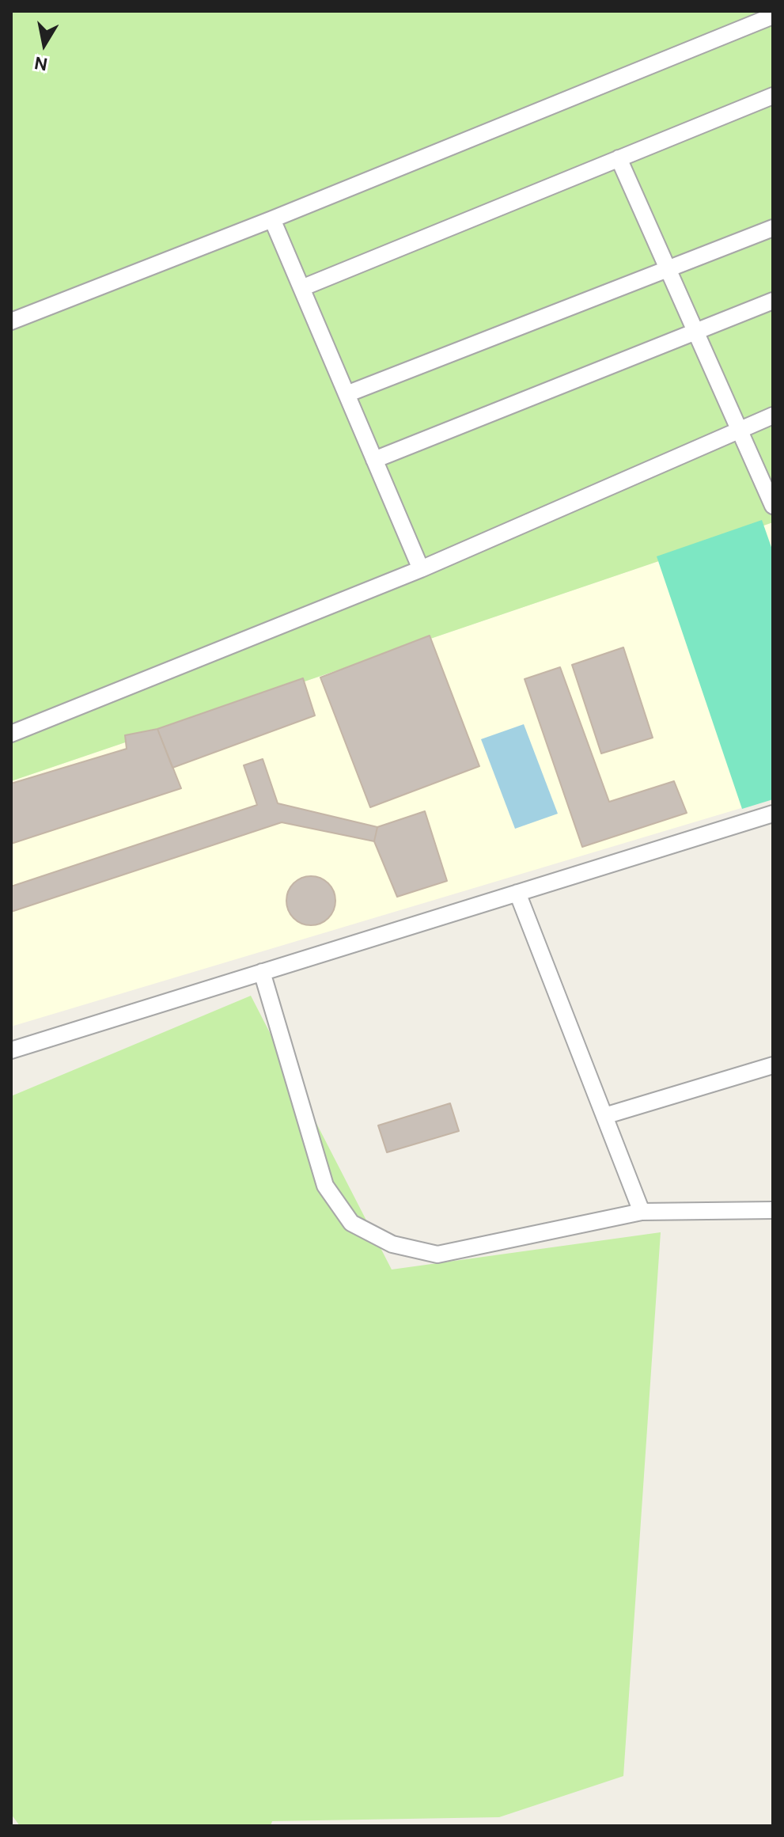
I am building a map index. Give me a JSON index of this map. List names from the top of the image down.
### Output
{
  "north": "bottom"
}
